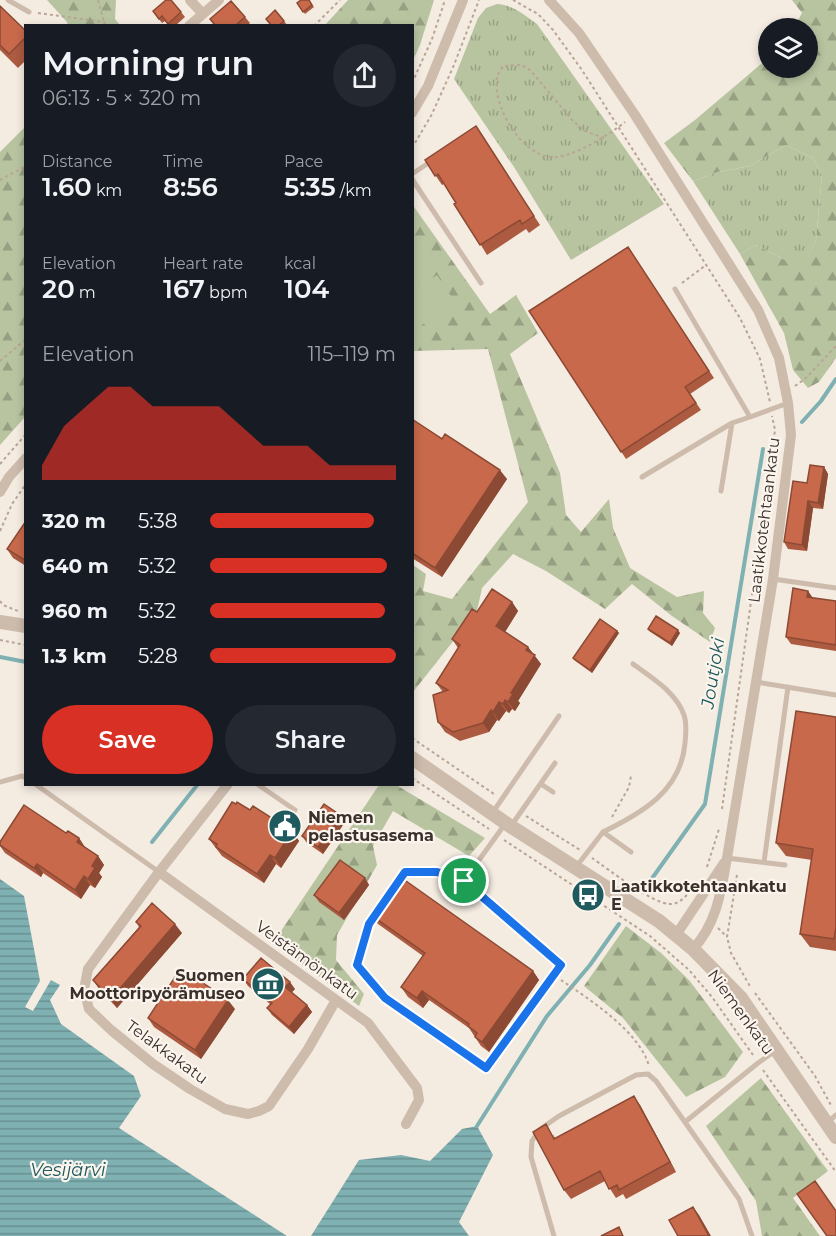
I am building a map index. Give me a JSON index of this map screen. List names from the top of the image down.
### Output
{
  "streets": {
    "street": [
      "Laatikkotehtaankatu",
      "Veistämönkatu",
      "Niemenkatu",
      "Telakkakatu"
    ]
  },
  "crossings": [
    ["Laatikkotehtaankatu", "Niemenkatu"],
    ["Veistämönkatu", "Telakkakatu"]
  ],
  "water": ["Joutjoki", "Vesijärvi"],
  "places": {
    "public building": ["Niemen pelastusasema"],
    "bus stop": ["Laatikkotehtaankatu E"],
    "museum": ["Suomen Moottoripyörämuseo"]
  },
  "page": {
    "heading": ["Morning run", "06:13 · 5 × 320 m"],
    "stats": [
      ["Distance", "1.60 km"],
      ["Time", "8:56"],
      ["Pace", "5:35 /km"],
      ["Elevation", "20 m"],
      ["Heart rate", "167 bpm"],
      ["kcal", "104"]
    ],
    "chart": ["Elevation", "115–119 m"],
    "list": [
      {
        "name": "320 m",
        "note": "5:38"
      },
      {
        "name": "640 m",
        "note": "5:32"
      },
      {
        "name": "960 m",
        "note": "5:32"
      },
      {
        "name": "1.3 km",
        "note": "5:28"
      }
    ],
    "buttons": ["Save", "Share"]
  }
}
